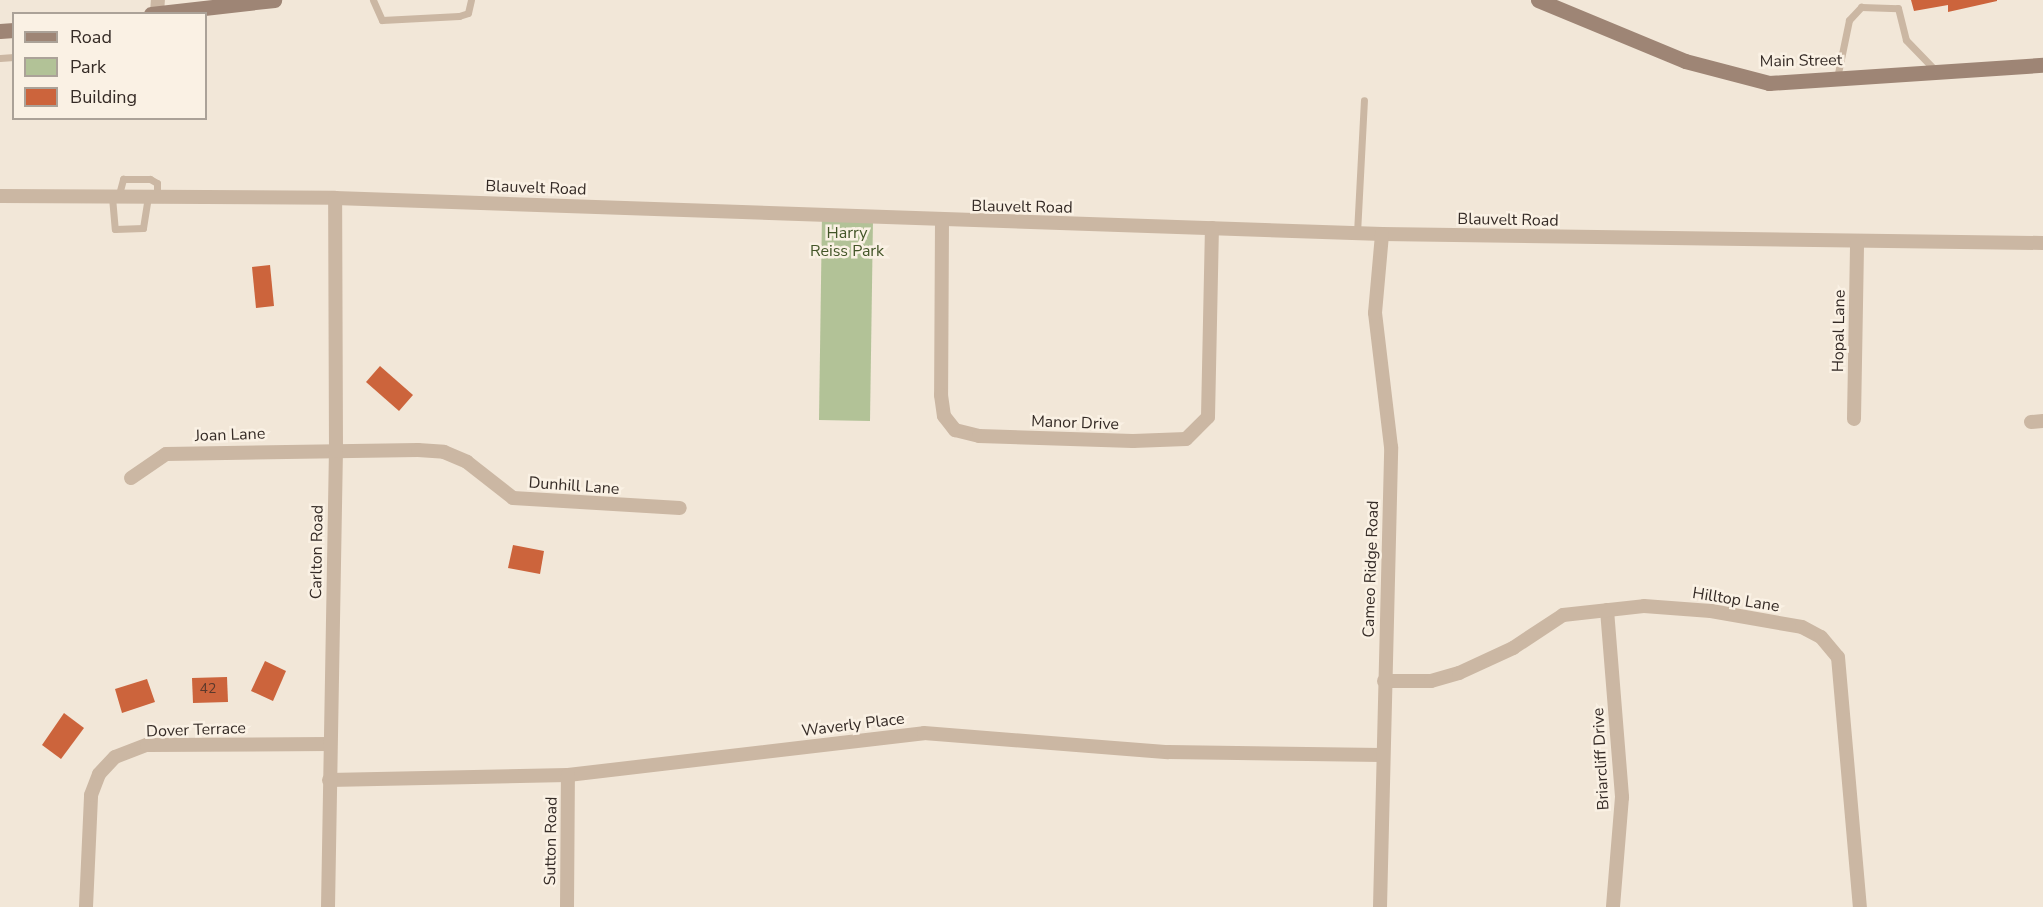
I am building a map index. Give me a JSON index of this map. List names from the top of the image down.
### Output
{
  "streets": {
    "main road": ["Main Street"],
    "street": [
      "Blauvelt Road",
      "Hopal Lane",
      "Manor Drive",
      "Joan Lane",
      "Dunhill Lane",
      "Carlton Road",
      "Cameo Ridge Road",
      "Hilltop Lane",
      "Waverly Place",
      "Dover Terrace",
      "Briarcliff Drive",
      "Sutton Road"
    ]
  },
  "crossings": [
    ["Blauvelt Road", "Hopal Lane"],
    ["Blauvelt Road", "Manor Drive"],
    ["Blauvelt Road", "Carlton Road"],
    ["Blauvelt Road", "Cameo Ridge Road"],
    ["Joan Lane", "Dunhill Lane"],
    ["Joan Lane", "Carlton Road"],
    ["Dunhill Lane", "Carlton Road"],
    ["Carlton Road", "Waverly Place"],
    ["Carlton Road", "Dover Terrace"],
    ["Cameo Ridge Road", "Hilltop Lane"],
    ["Cameo Ridge Road", "Waverly Place"],
    ["Hilltop Lane", "Briarcliff Drive"],
    ["Waverly Place", "Sutton Road"]
  ],
  "parks": ["Harry Reiss Park"],
  "house_numbers": ["42"],
  "legend": ["Road", "Park", "Building"]
}
